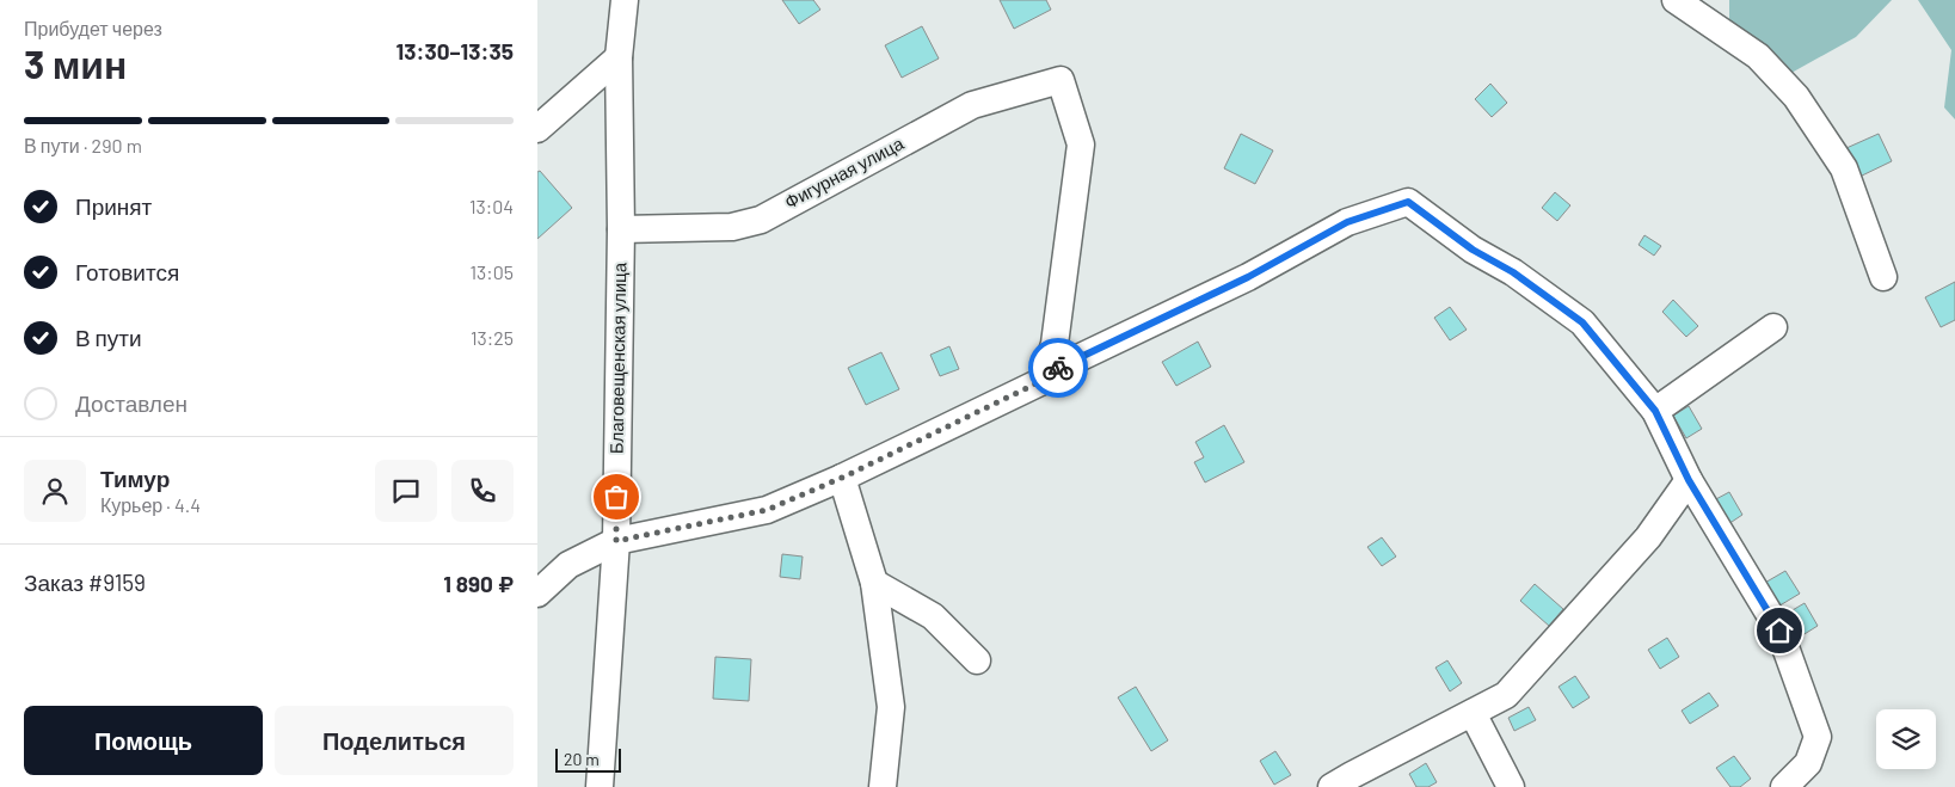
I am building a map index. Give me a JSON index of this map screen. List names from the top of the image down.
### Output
{
  "streets": {
    "street": ["Фигурная улица", "Благовещенская улица"]
  },
  "crossings": [
    ["Фигурная улица", "Благовещенская улица"]
  ],
  "scale_bar": "20 m",
  "page": {
    "heading": ["3 мин", "Прибудет через", "13:30–13:35"],
    "panel": [
      "Тимур",
      "Курьер · 4.4",
      "Заказ #9159",
      "1 890 ₽"
    ],
    "bar": "В пути · 290 m",
    "list": [
      ["Принят", "13:04"],
      ["Готовится", "13:05"],
      ["В пути", "13:25"],
      "Доставлен"
    ],
    "buttons": ["Помощь", "Поделиться"],
    "scale": "20 m"
  }
}
